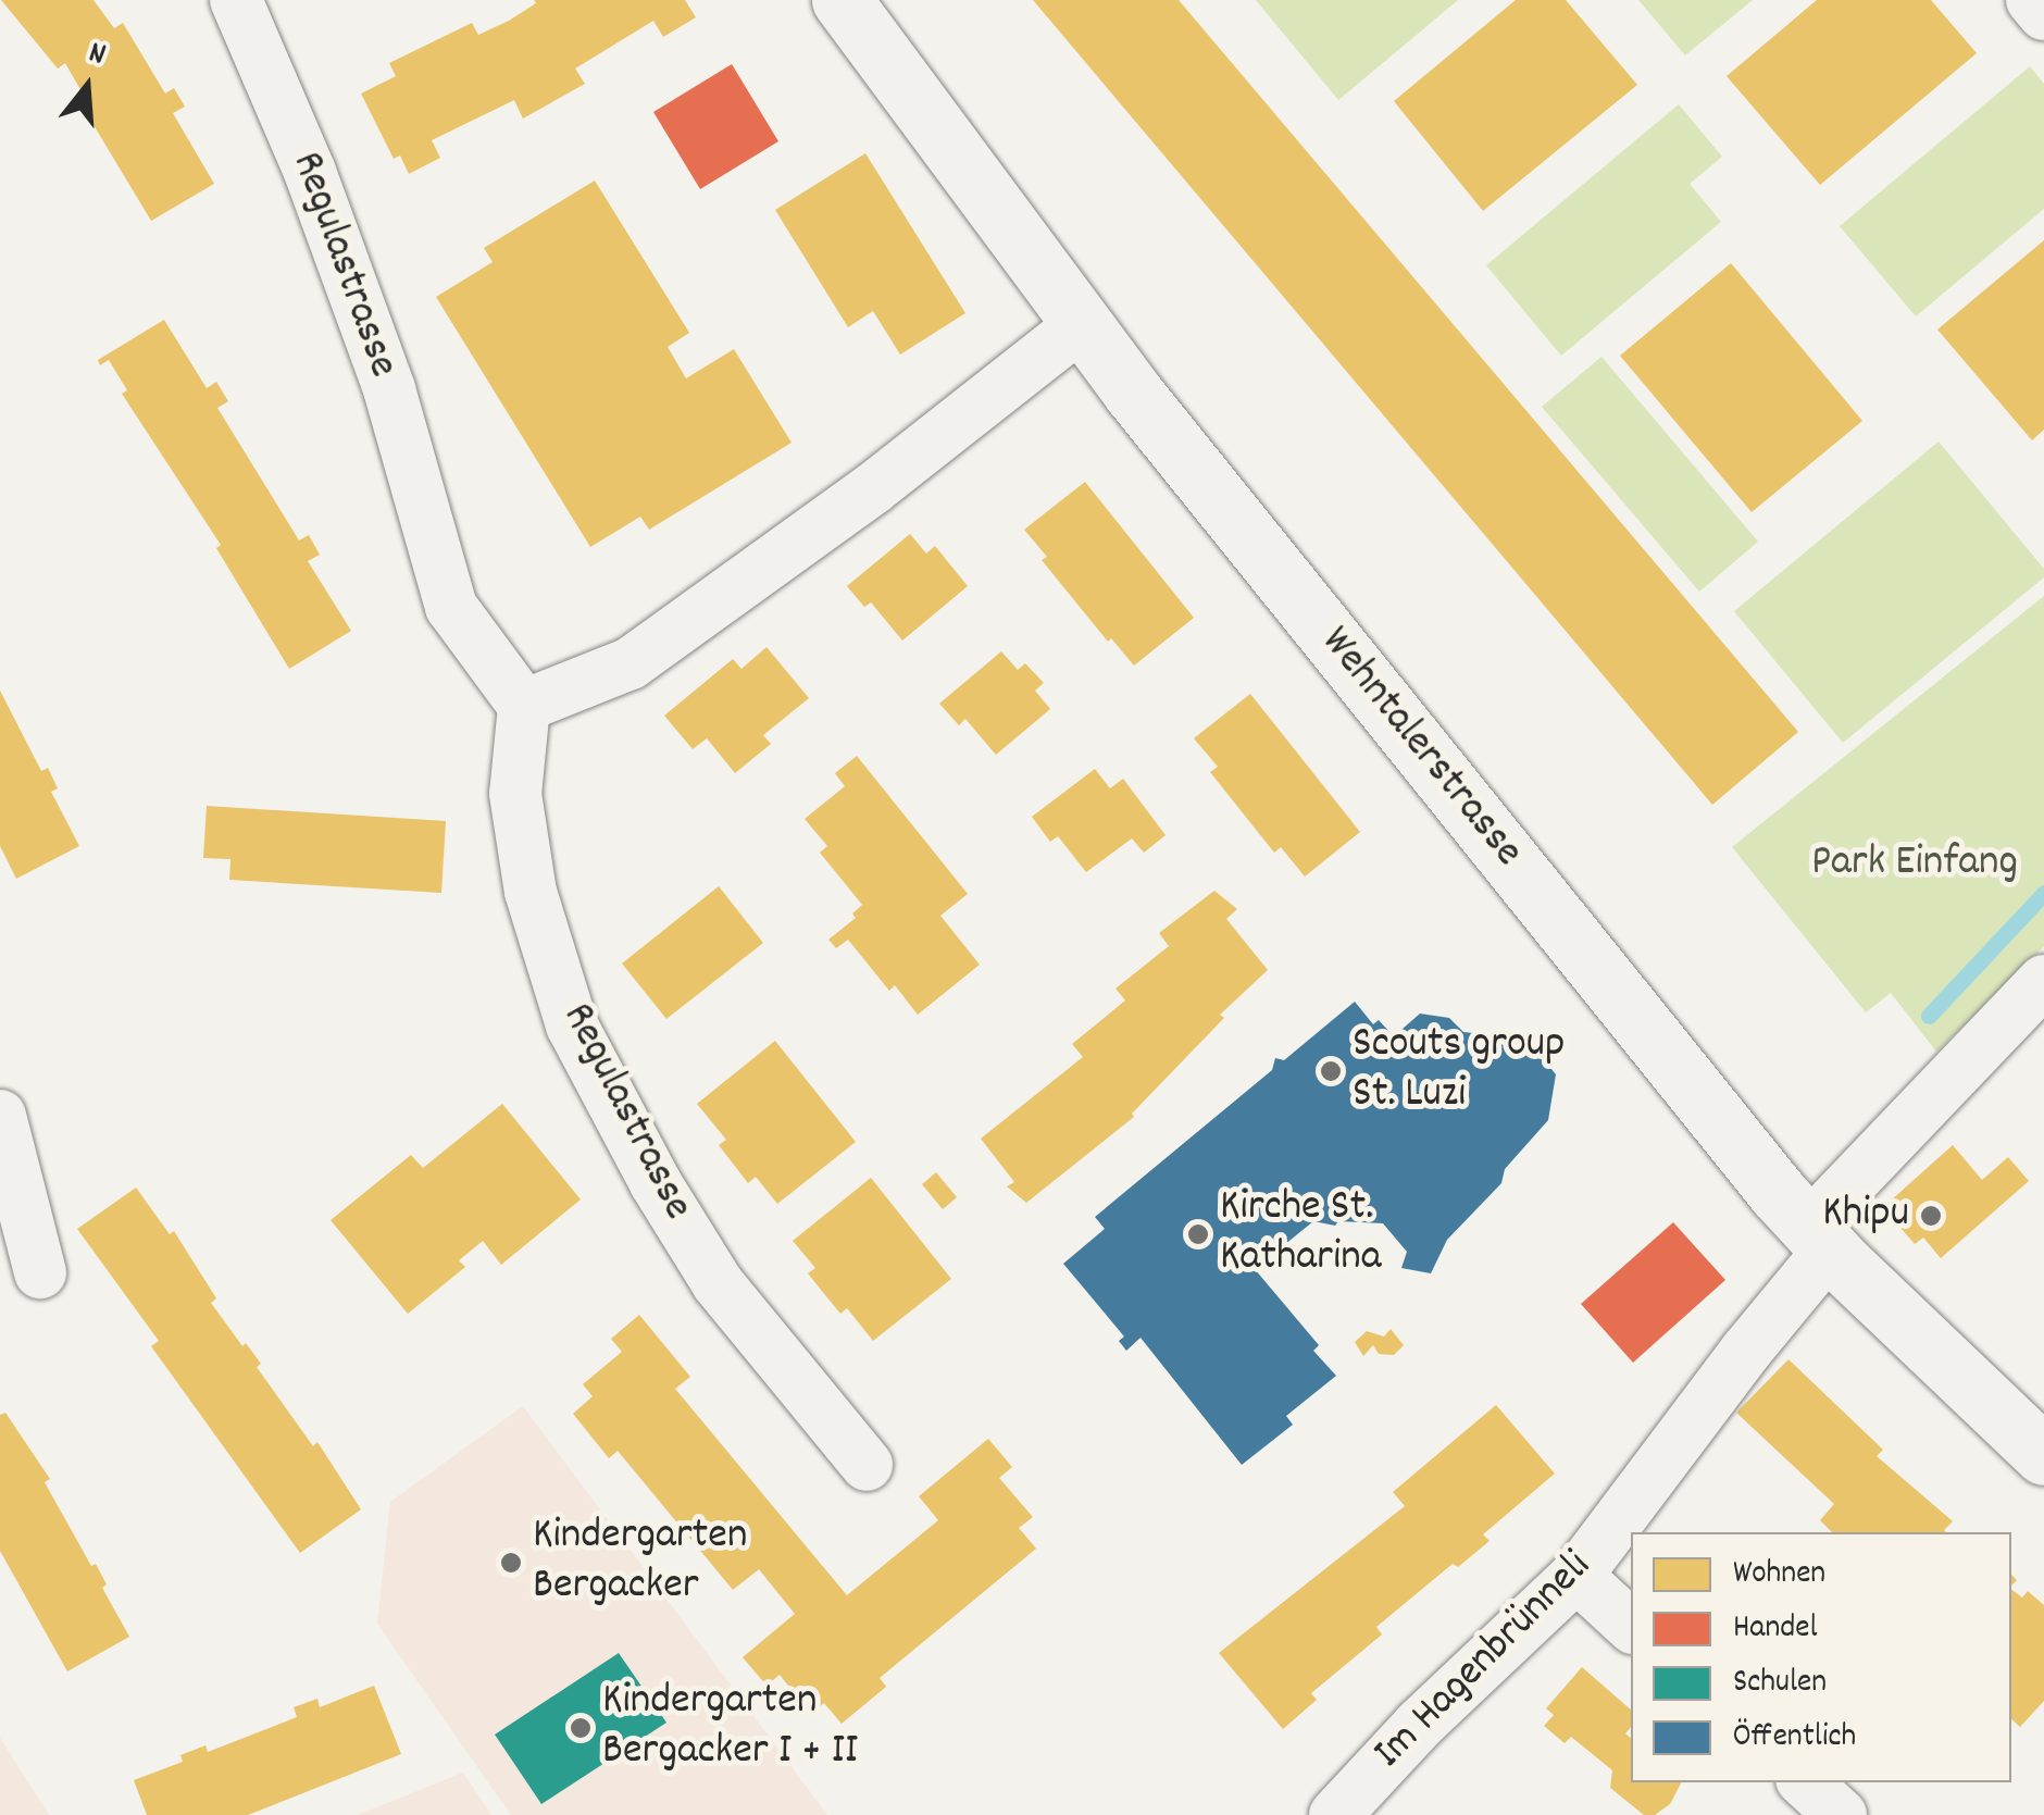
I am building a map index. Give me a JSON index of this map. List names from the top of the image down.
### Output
{
  "streets": {
    "main road": ["Wehntalerstrasse"],
    "street": ["Regulastrasse", "Im Hagenbrünneli"]
  },
  "crossings": [
    ["Wehntalerstrasse", "Im Hagenbrünneli"]
  ],
  "parks": ["Park Einfang"],
  "places": [
    "Scouts group St. Luzi",
    "Khipu",
    "Kirche St. Katharina",
    "Kindergarten Bergacker",
    "Kindergarten Bergacker I + II"
  ],
  "legend": [
    "Wohnen",
    "Handel",
    "Schulen",
    "Öffentlich"
  ],
  "north": "top"
}
